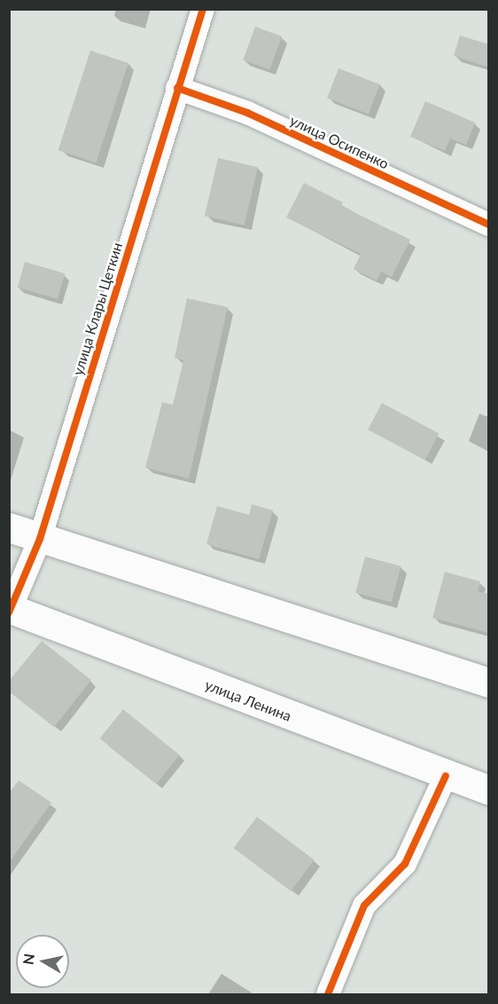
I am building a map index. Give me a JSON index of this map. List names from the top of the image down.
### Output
{
  "streets": {
    "main road": ["улица Ленина"],
    "street": ["улица Осипенко", "улица Клары Цеткин"]
  },
  "crossings": [
    ["улица Осипенко", "улица Клары Цеткин"],
    ["улица Клары Цеткин", "улица Ленина"]
  ],
  "north": "left"
}
